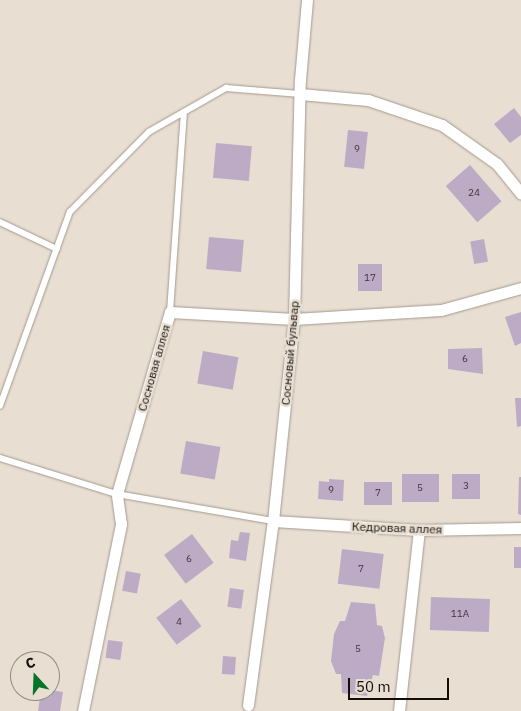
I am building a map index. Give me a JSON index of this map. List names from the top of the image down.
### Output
{
  "streets": {
    "street": ["Сосновый бульвар", "Сосновая аллея", "Кедровая аллея"]
  },
  "crossings": [
    ["Сосновый бульвар", "Сосновая аллея"],
    ["Сосновый бульвар", "Кедровая аллея"]
  ],
  "house_numbers": [
    "9",
    "24",
    "17",
    "6",
    "3",
    "5",
    "9",
    "7",
    "6",
    "7",
    "11А",
    "4",
    "5"
  ],
  "scale_bar": "50 m",
  "north": "top"
}
